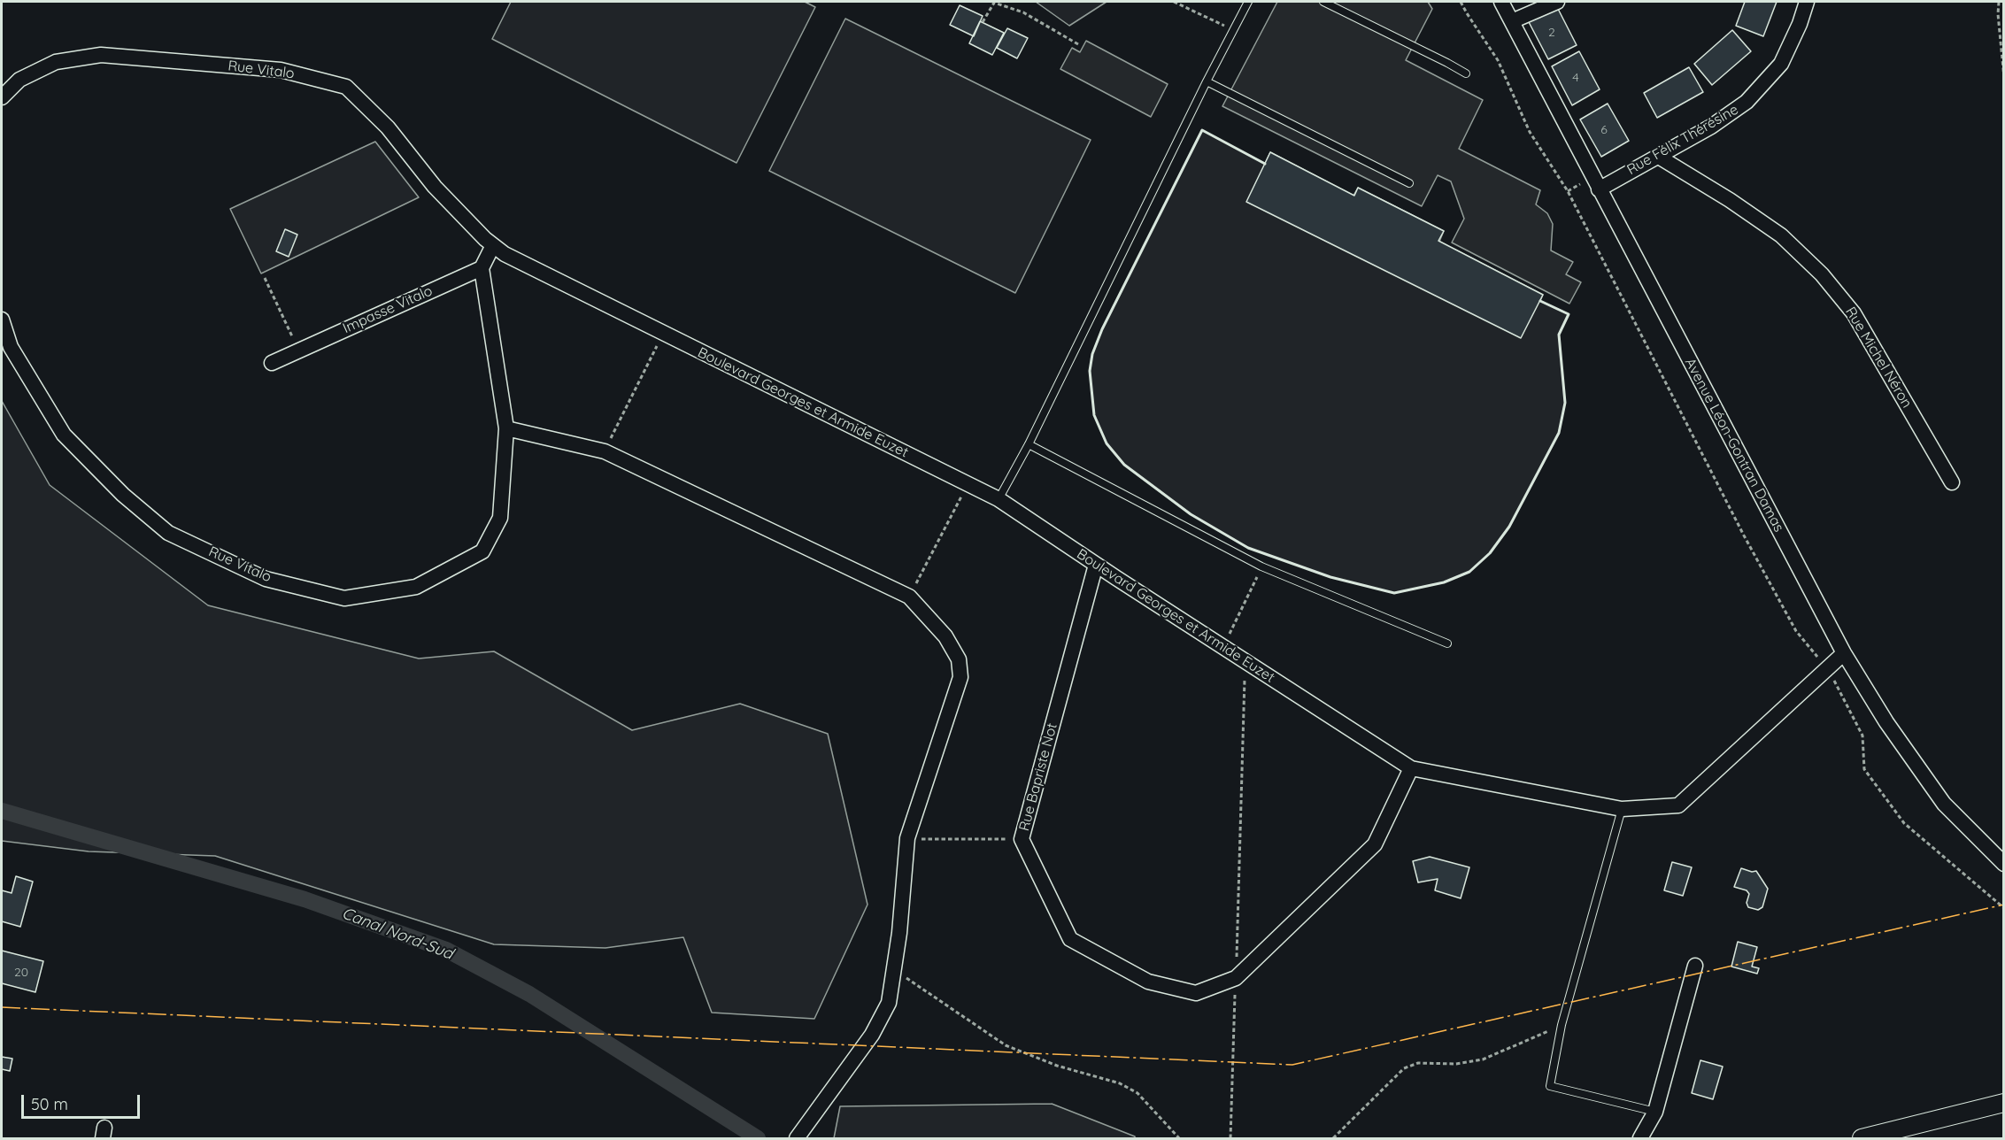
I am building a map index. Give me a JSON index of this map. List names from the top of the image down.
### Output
{
  "streets": {
    "street": [
      "Rue Vitalo",
      "Rue Félix Thérésine",
      "Impasse Vitalo",
      "Rue Michel Néron",
      "Boulevard Georges et Armide Euzet",
      "Avenue Léon-Gontran Damas",
      "Rue Bapriste Not"
    ]
  },
  "crossings": [
    ["Rue Vitalo", "Impasse Vitalo"],
    ["Rue Vitalo", "Boulevard Georges et Armide Euzet"],
    ["Rue Félix Thérésine", "Rue Michel Néron"],
    ["Rue Félix Thérésine", "Avenue Léon-Gontran Damas"],
    ["Boulevard Georges et Armide Euzet", "Avenue Léon-Gontran Damas"],
    ["Boulevard Georges et Armide Euzet", "Rue Bapriste Not"]
  ],
  "water": ["Canal Nord-Sud"],
  "house_numbers": [
    "2",
    "4",
    "6",
    "20"
  ],
  "scale_bar": "50 m"
}
